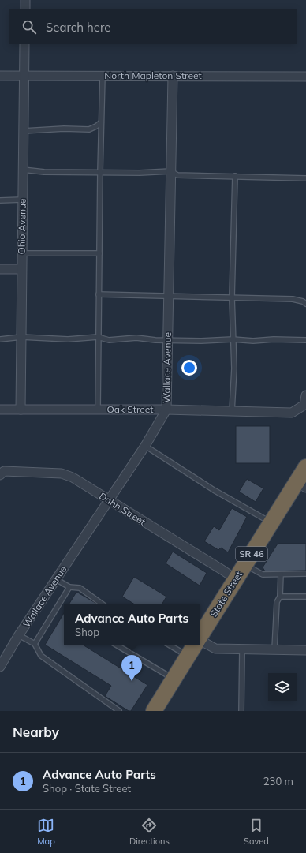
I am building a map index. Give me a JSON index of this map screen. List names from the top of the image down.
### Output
{
  "streets": {
    "highway": ["SR 46", "State Street"],
    "street": [
      "North Mapleton Street",
      "Ohio Avenue",
      "Wallace Avenue",
      "Oak Street",
      "Dahn Street"
    ]
  },
  "crossings": [
    ["North Mapleton Street", "Ohio Avenue"],
    ["North Mapleton Street", "Wallace Avenue"],
    ["Ohio Avenue", "Oak Street"],
    ["Wallace Avenue", "Oak Street"],
    ["Wallace Avenue", "Dahn Street"],
    ["Dahn Street", "State Street"]
  ],
  "page": {
    "search": "Search here",
    "popup": ["Advance Auto Parts", "Shop"],
    "pins": "1",
    "heading": "Nearby",
    "list": [
      {
        "mark": "1",
        "name": "Advance Auto Parts",
        "note": "Shop · State Street",
        "value": "230 m"
      }
    ],
    "nav": ["Map", "Directions", "Saved"]
  }
}
